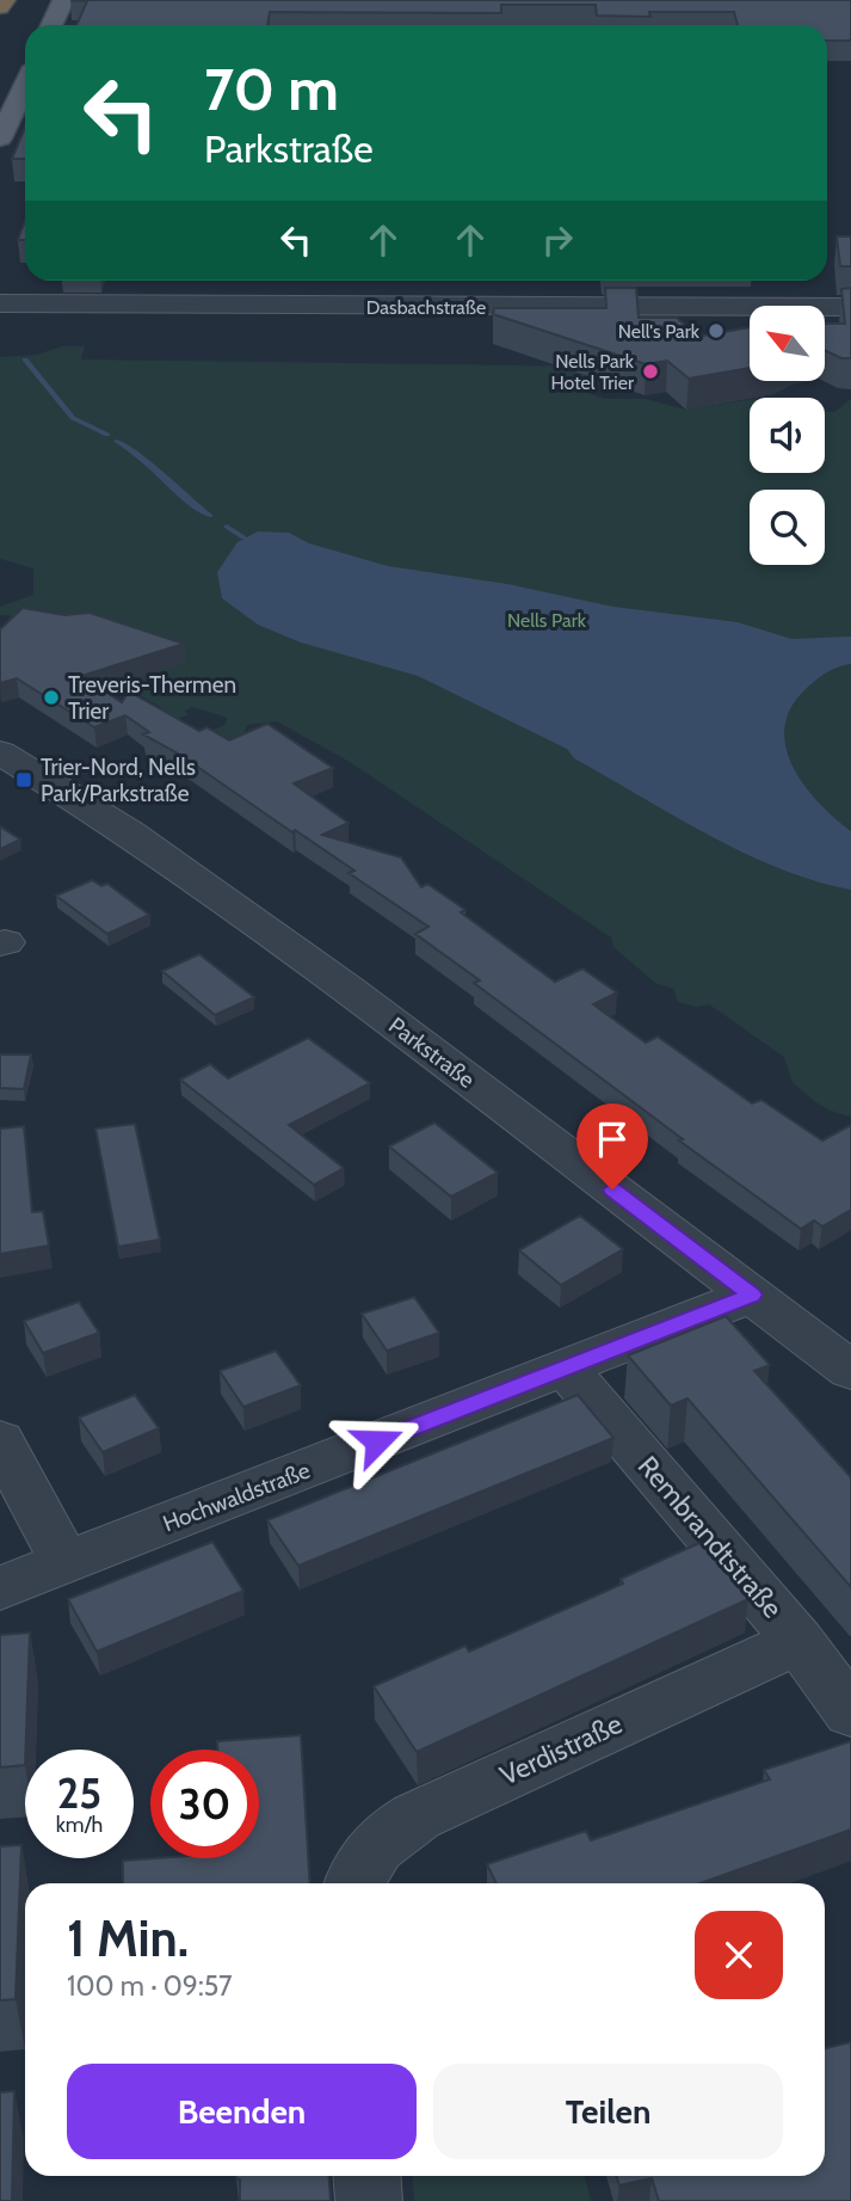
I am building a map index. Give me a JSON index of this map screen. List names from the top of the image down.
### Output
{
  "streets": {
    "street": [
      "Dasbachstraße",
      "Parkstraße",
      "Hochwaldstraße",
      "Rembrandtstraße",
      "Verdistraße"
    ]
  },
  "crossings": [
    ["Parkstraße", "Hochwaldstraße"],
    ["Hochwaldstraße", "Rembrandtstraße"],
    ["Rembrandtstraße", "Verdistraße"]
  ],
  "parks": ["Nells Park"],
  "places": {
    "other": ["Nell's Park", "Nells Park Hotel Trier", "Treveris-Thermen Trier"],
    "transit": ["Trier-Nord, Nells Park/Parkstraße"]
  },
  "north": "top left",
  "page": {
    "turn": ["70 m", "Parkstraße"],
    "speed": "25 km/h",
    "limit": "30",
    "heading": ["1 Min.", "100 m · 09:57"],
    "buttons": ["Beenden", "Teilen"]
  }
}
